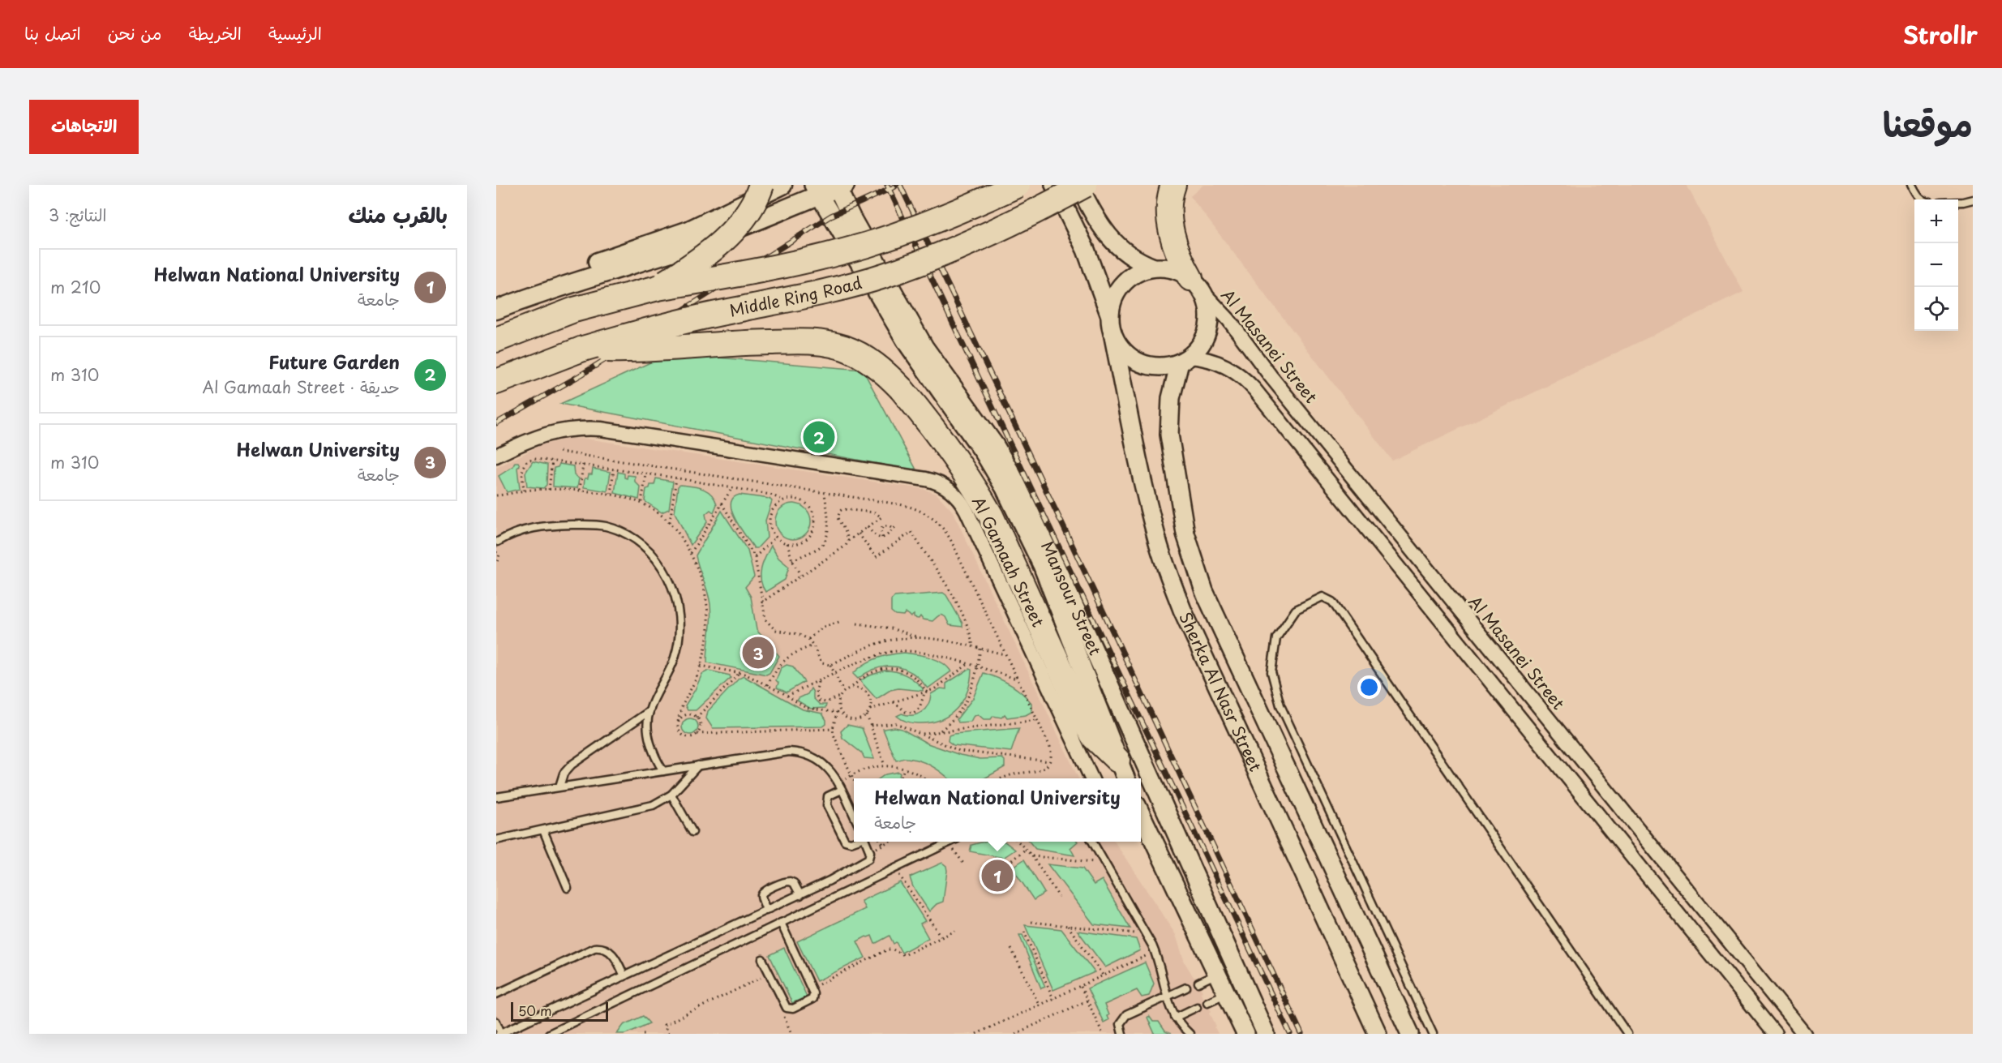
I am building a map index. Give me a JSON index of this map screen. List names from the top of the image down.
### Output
{
  "streets": {
    "highway": ["Middle Ring Road"],
    "street": [
      "Al Masanei Street",
      "Al Gamaah Street",
      "Mansour Street",
      "Sherka Al Nasr Street"
    ]
  },
  "crossings": [
    ["Al Masanei Street", "Sherka Al Nasr Street"]
  ],
  "scale_bar": "50 m",
  "page": {
    "header": "Strollr",
    "nav": [
      "الرئيسية",
      "الخريطة",
      "من نحن",
      "اتصل بنا"
    ],
    "title": "موقعنا",
    "buttons": "الاتجاهات",
    "heading": ["بالقرب منك", "النتائج: 3"],
    "map_buttons": ["+", "−"],
    "list": [
      {
        "mark": "1",
        "name": "Helwan National University",
        "note": "جامعة",
        "value": "210 m"
      },
      {
        "mark": "2",
        "name": "Future Garden",
        "note": "حديقة · Al Gamaah Street",
        "value": "310 m"
      },
      {
        "mark": "3",
        "name": "Helwan University",
        "note": "جامعة",
        "value": "310 m"
      }
    ],
    "pins": ["2", "3", "1"],
    "popup": ["Helwan National University", "جامعة"],
    "scale": "50 m"
  }
}
